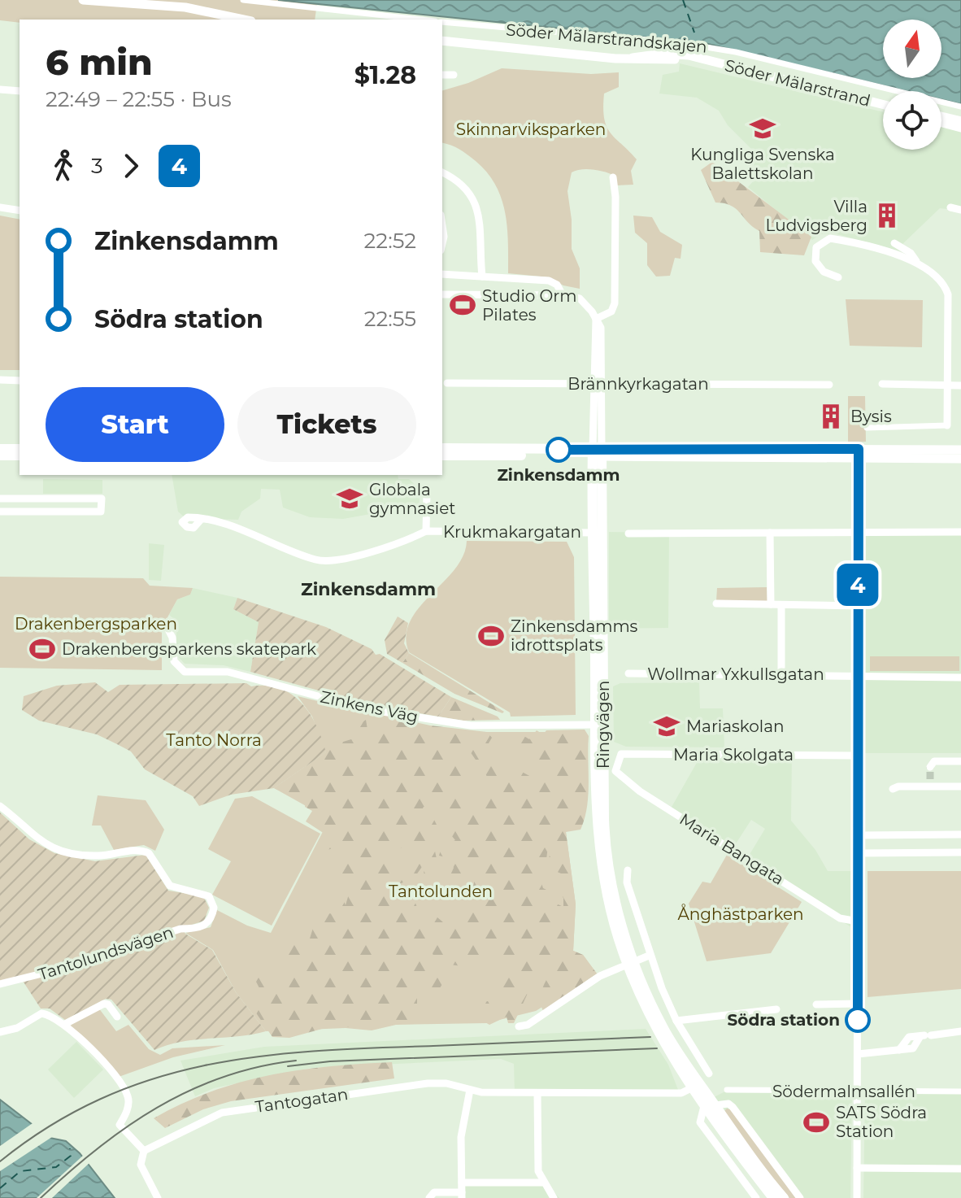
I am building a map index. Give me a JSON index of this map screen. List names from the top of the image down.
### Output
{
  "streets": {
    "main road": ["Ringvägen"],
    "street": [
      "Söder Mälarstrandskajen",
      "Söder Mälarstrand",
      "Brännkyrkagatan",
      "Krukmakargatan",
      "Wollmar Yxkullsgatan",
      "Zinkens Väg",
      "Maria Skolgata",
      "Maria Bangata",
      "Tantolundsvägen",
      "Södermalmsallén",
      "Tantogatan"
    ]
  },
  "crossings": [
    ["Brännkyrkagatan", "Ringvägen"],
    ["Krukmakargatan", "Ringvägen"],
    ["Zinkens Väg", "Ringvägen"],
    ["Ringvägen", "Tantogatan"],
    ["Maria Skolgata", "Maria Bangata"]
  ],
  "districts": ["Zinkensdamm"],
  "parks": [
    "Skinnarviksparken",
    "Drakenbergsparken",
    "Tanto Norra",
    "Tantolunden",
    "Ånghästparken"
  ],
  "places": {
    "school or university": ["Kungliga Svenska Balettskolan", "Globala gymnasiet", "Mariaskolan"],
    "building": ["Villa Ludvigsberg", "Bysis"],
    "sports": [
      "Studio Orm Pilates",
      "Zinkensdamms idrottsplats",
      "Drakenbergsparkens skatepark",
      "SATS Södra Station"
    ],
    "other": ["Zinkensdamm", "Södra station"]
  },
  "lines": ["bus line 4"],
  "north": "top",
  "page": {
    "on_map": "4",
    "heading": ["6 min", "22:49 – 22:55 · Bus", "$1.28"],
    "legs": ["3", "4"],
    "list": [
      {
        "name": "Zinkensdamm",
        "value": "22:52"
      },
      {
        "name": "Södra station",
        "value": "22:55"
      }
    ],
    "buttons": ["Start", "Tickets"]
  }
}
